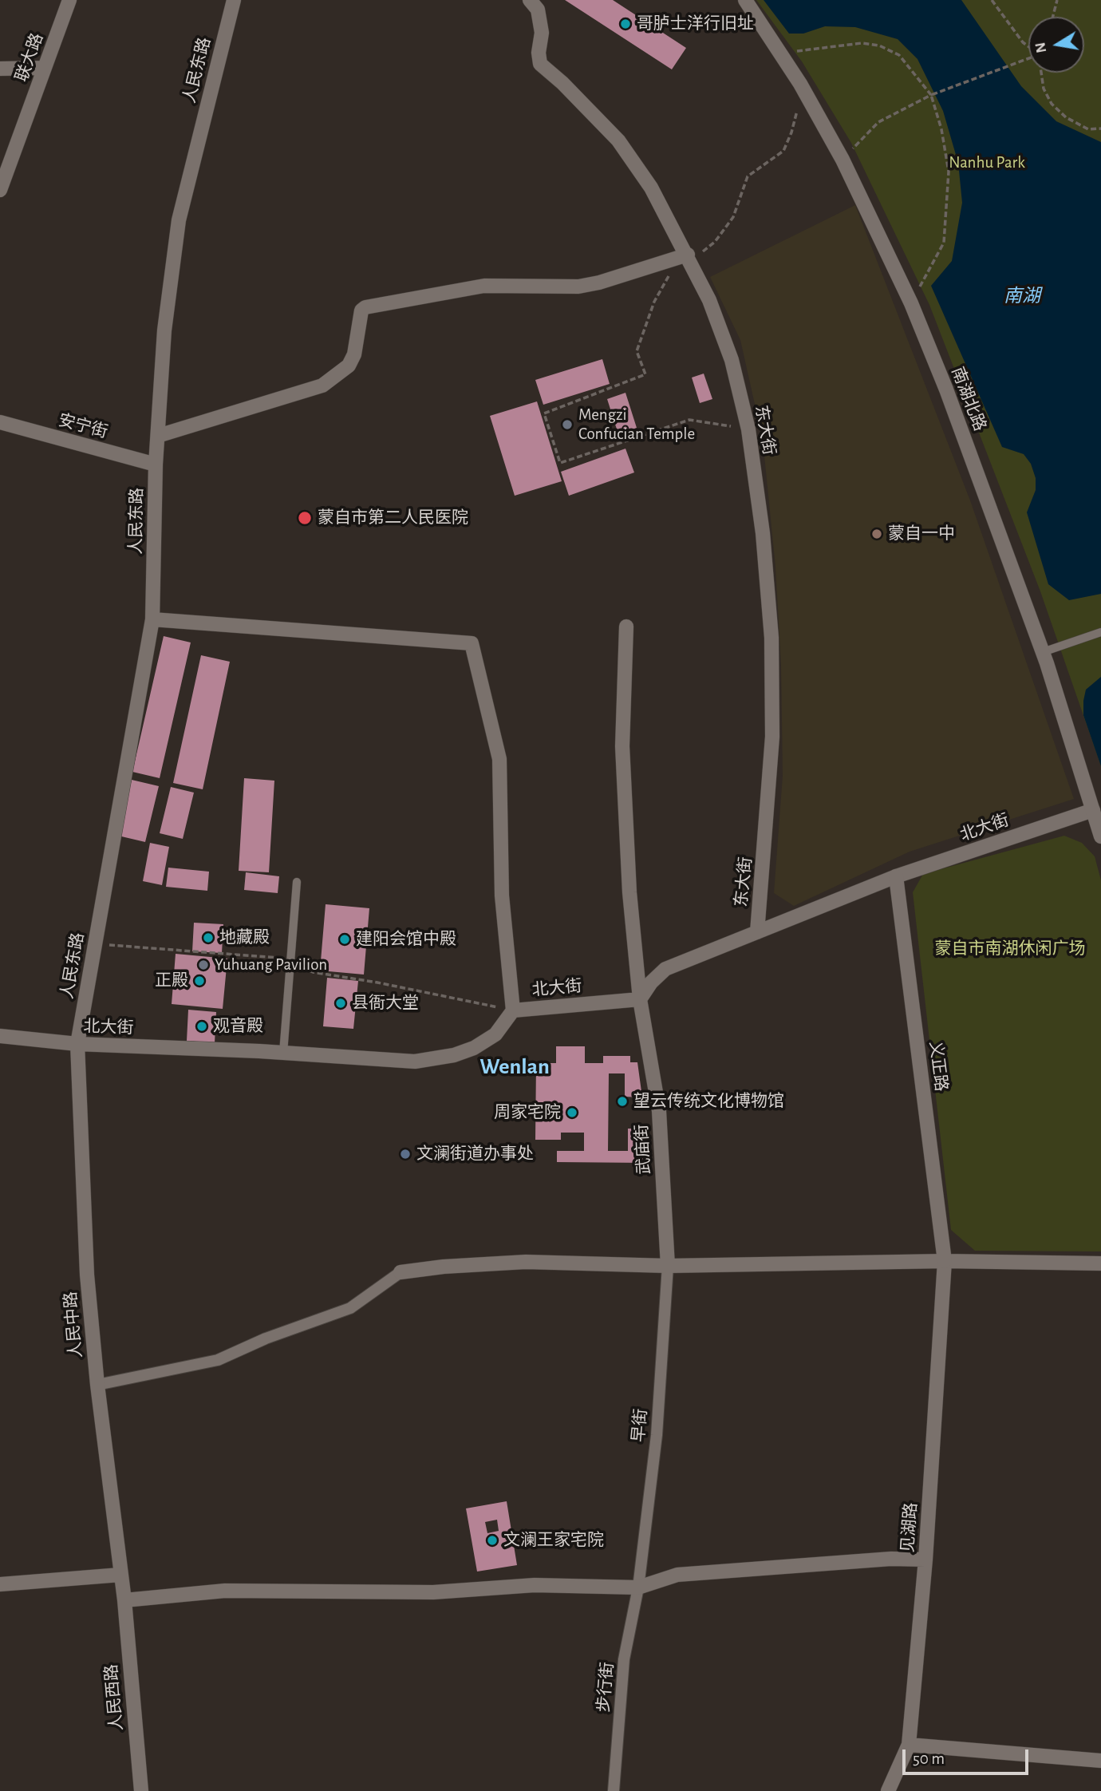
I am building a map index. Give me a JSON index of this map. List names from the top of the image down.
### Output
{
  "streets": {
    "street": [
      "联大路",
      "人民东路",
      "南湖北路",
      "安宁街",
      "东大街",
      "北大街",
      "义正路",
      "武庙街",
      "人民中路",
      "早街",
      "见湖路",
      "步行街",
      "人民西路"
    ]
  },
  "crossings": [
    ["人民东路", "安宁街"],
    ["人民东路", "北大街"],
    ["人民东路", "人民中路"],
    ["南湖北路", "北大街"],
    ["东大街", "北大街"],
    ["北大街", "义正路"],
    ["北大街", "武庙街"],
    ["北大街", "人民中路"],
    ["义正路", "见湖路"],
    ["武庙街", "早街"],
    ["人民中路", "人民西路"],
    ["早街", "步行街"]
  ],
  "districts": ["Wenlan"],
  "water": ["南湖"],
  "parks": ["Nanhu Park", "蒙自市南湖休闲广场"],
  "places": [
    "哥胪士洋行旧址",
    "Mengzi Confucian Temple",
    "蒙自市第二人民医院",
    "蒙自一中",
    "地藏殿",
    "建阳会馆中殿",
    "Yuhuang Pavilion",
    "正殿",
    "县衙大堂",
    "观音殿",
    "望云传统文化博物馆",
    "周家宅院",
    "文澜街道办事处",
    "文澜王家宅院"
  ],
  "scale_bar": "50 m",
  "north": "left"
}
